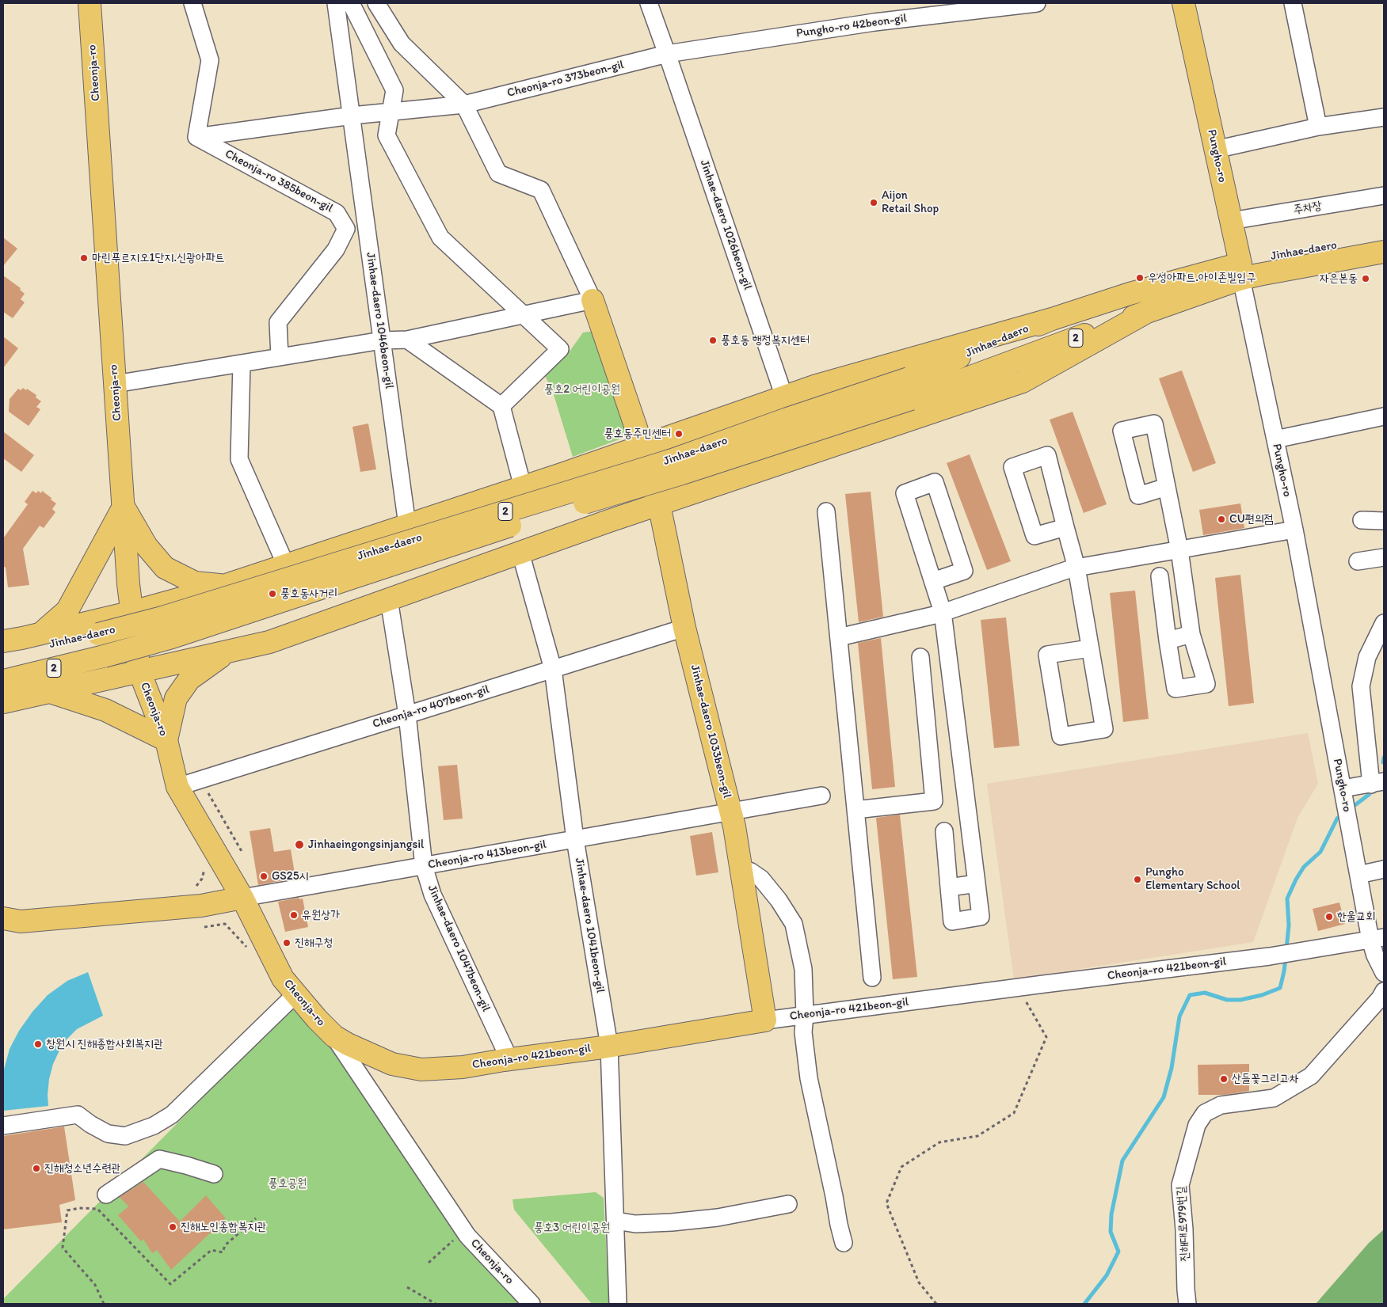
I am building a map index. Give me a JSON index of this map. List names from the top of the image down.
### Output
{
  "streets": {
    "main road": [
      "Cheonja-ro",
      "Pungho-ro",
      "Jinhae-daero",
      "2",
      "Jinhae-daero 1033beon-gil",
      "Cheonja-ro 421beon-gil"
    ],
    "street": [
      "Pungho-ro 42beon-gil",
      "Cheonja-ro 373beon-gil",
      "Cheonja-ro 385beon-gil",
      "주차장",
      "Jinhae-daero 1026beon-gil",
      "Jinhae-daero 1046beon-gil",
      "Cheonja-ro 407beon-gil",
      "Cheonja-ro 413beon-gil",
      "Jinhae-daero 1041beon-gil",
      "Jinhae-daero 1047beon-gil",
      "진해대로979번길"
    ]
  },
  "crossings": [
    ["Pungho-ro 42beon-gil", "Cheonja-ro 373beon-gil"],
    ["Pungho-ro 42beon-gil", "Jinhae-daero 1026beon-gil"],
    ["Cheonja-ro", "Cheonja-ro 407beon-gil"],
    ["Cheonja-ro", "Cheonja-ro 413beon-gil"],
    ["Cheonja-ro", "Cheonja-ro 421beon-gil"],
    ["Cheonja-ro 373beon-gil", "Cheonja-ro 385beon-gil"],
    ["Cheonja-ro 373beon-gil", "Jinhae-daero 1026beon-gil"],
    ["Cheonja-ro 373beon-gil", "Jinhae-daero 1046beon-gil"],
    ["Pungho-ro", "주차장"],
    ["Pungho-ro", "Jinhae-daero"],
    ["Pungho-ro", "Cheonja-ro 421beon-gil"],
    ["Cheonja-ro 407beon-gil", "Jinhae-daero 1033beon-gil"],
    ["Cheonja-ro 407beon-gil", "Jinhae-daero 1041beon-gil"],
    ["Cheonja-ro 407beon-gil", "Jinhae-daero 1047beon-gil"],
    ["Jinhae-daero 1033beon-gil", "Cheonja-ro 413beon-gil"],
    ["Jinhae-daero 1033beon-gil", "Cheonja-ro 421beon-gil"],
    ["Cheonja-ro 413beon-gil", "Jinhae-daero 1041beon-gil"],
    ["Cheonja-ro 413beon-gil", "Jinhae-daero 1047beon-gil"],
    ["Jinhae-daero 1041beon-gil", "Cheonja-ro 421beon-gil"],
    ["Jinhae-daero 1047beon-gil", "Cheonja-ro 421beon-gil"]
  ],
  "parks": ["풍호2 어린이공원", "풍호공원", "풍호3 어린이공원"],
  "places": [
    "Aijon Retail Shop",
    "마린푸르지오1단지.신광아파트",
    "우성아파트.아이존빌입구",
    "자은본동",
    "풍호동 행정복지센터",
    "풍호동주민센터",
    "CU편의점",
    "풍호동사거리",
    "Jinhaeingongsinjangsil",
    "GS25시",
    "Pungho Elementary School",
    "유원상가",
    "한울교회",
    "진해구청",
    "창원시 진해종합사회복지관",
    "산들꽃그리고차",
    "진해청소년수련관",
    "진해노인종합복지관"
  ]
}
